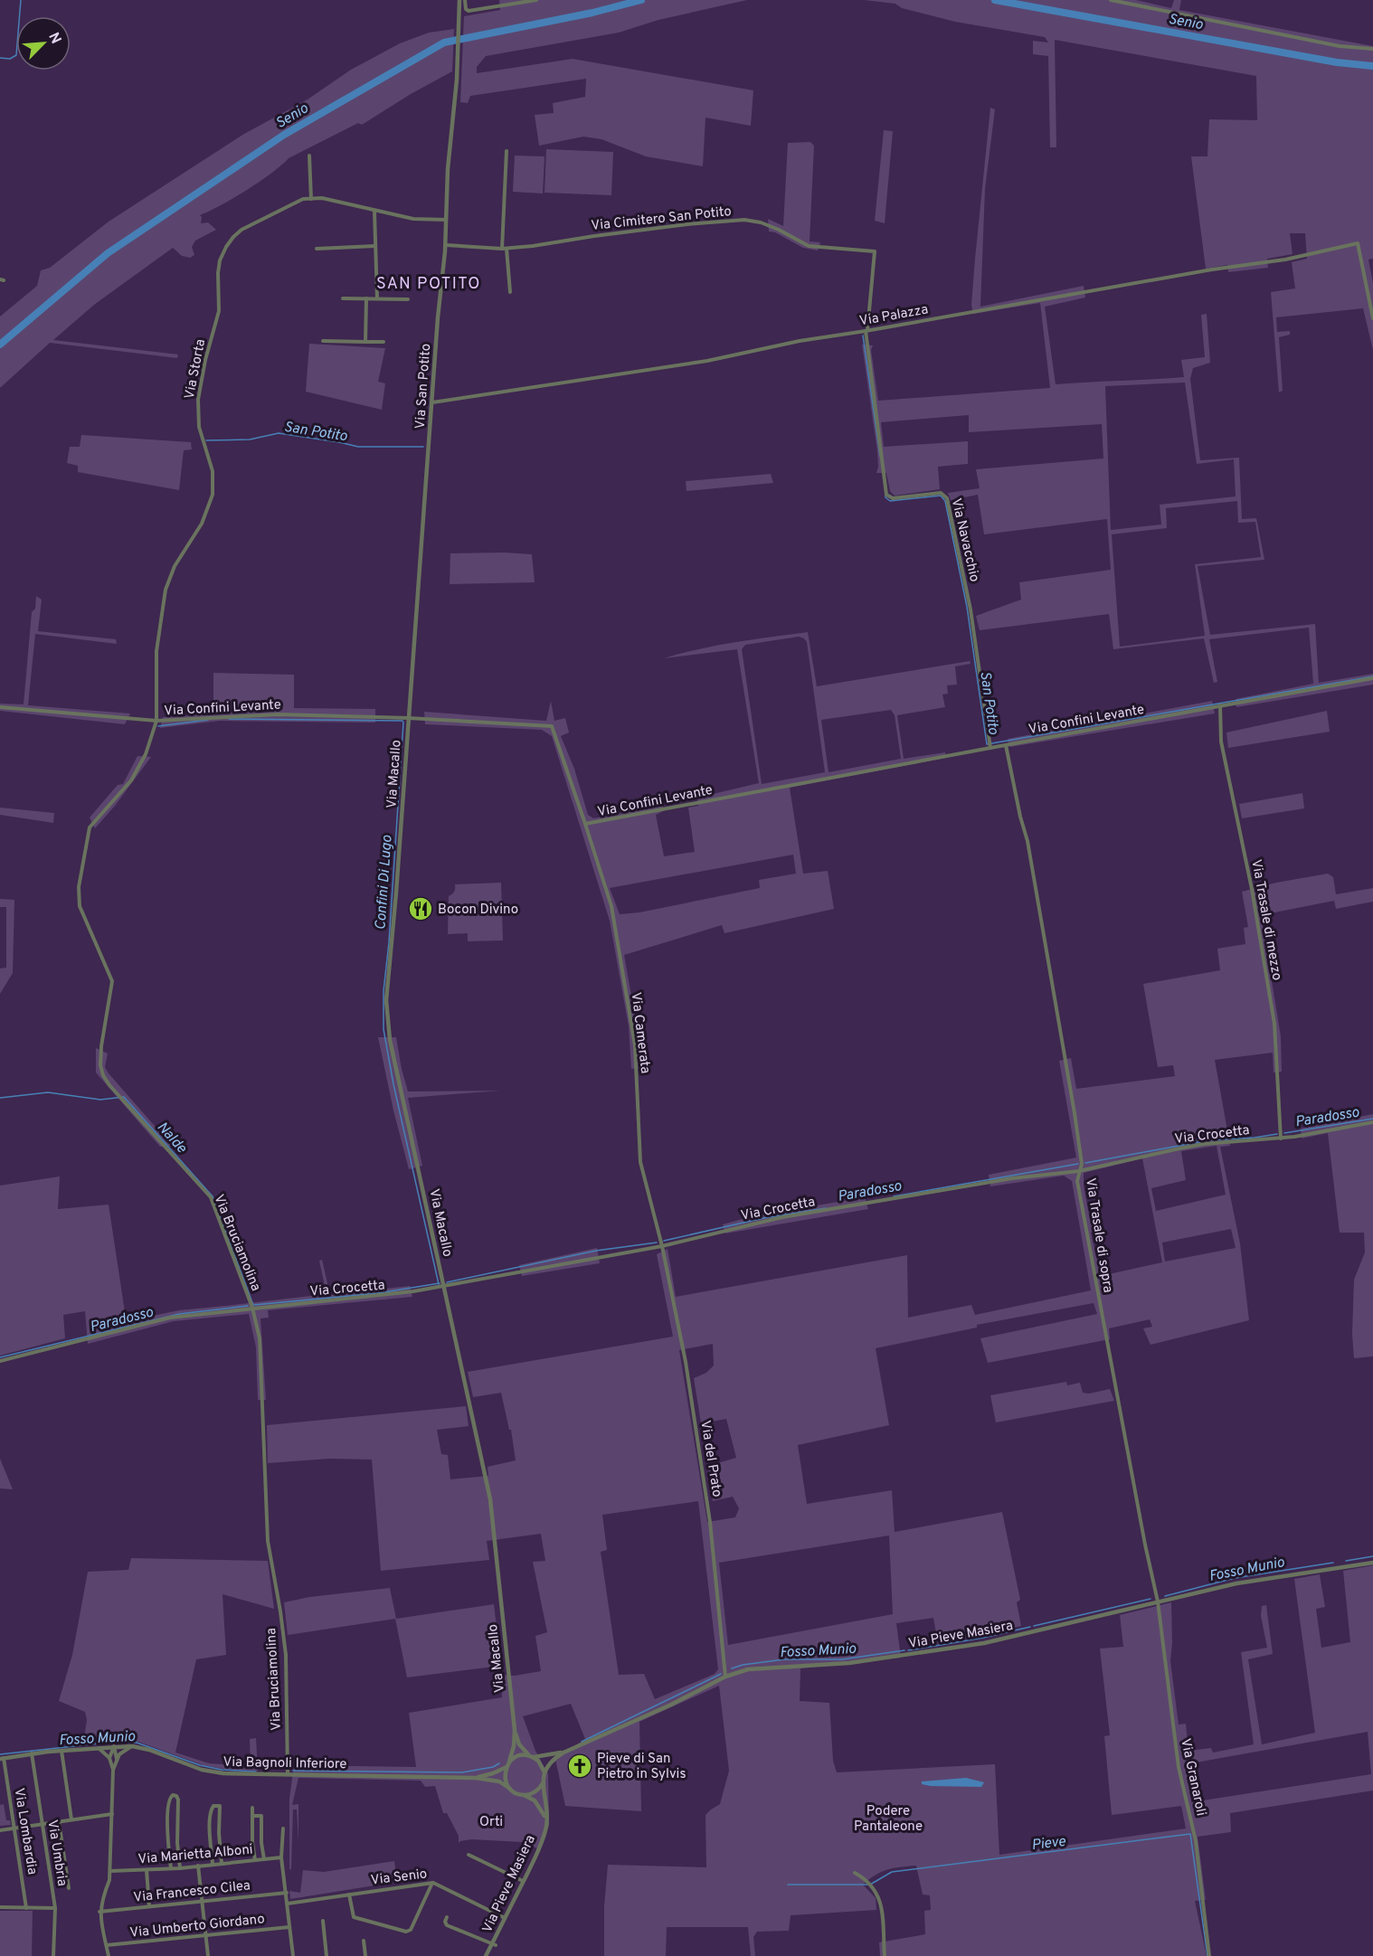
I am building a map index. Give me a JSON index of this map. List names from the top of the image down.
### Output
{
  "streets": {
    "street": [
      "Via Cimitero San Potito",
      "Via Palazza",
      "Via Storta",
      "Via San Potito",
      "Via Navacchio",
      "Via Confini Levante",
      "Via Macallo",
      "Via Trasale di mezzo",
      "Via Camerata",
      "Via Crocetta",
      "Via Trasale di sopra",
      "Via Bruciamolina",
      "Via del Prato",
      "Via Pieve Masiera",
      "Via Bagnoli Inferiore",
      "Via Granaroli",
      "Via Lombardia",
      "Via Umbria",
      "Via Marietta Alboni",
      "Via Senio",
      "Via Francesco Cilea",
      "Via Umberto Giordano"
    ]
  },
  "crossings": [
    ["Via Cimitero San Potito", "Via San Potito"],
    ["Via Cimitero San Potito", "Via Navacchio"],
    ["Via Palazza", "Via San Potito"],
    ["Via Palazza", "Via Navacchio"],
    ["Via Storta", "Via San Potito"],
    ["Via Storta", "Via Confini Levante"],
    ["Via Storta", "Via Bruciamolina"],
    ["Via San Potito", "Via Confini Levante"],
    ["Via San Potito", "Via Macallo"],
    ["Via Navacchio", "Via Confini Levante"],
    ["Via Confini Levante", "Via Macallo"],
    ["Via Confini Levante", "Via Trasale di mezzo"],
    ["Via Confini Levante", "Via Camerata"],
    ["Via Confini Levante", "Via Trasale di sopra"],
    ["Via Confini Levante", "Via Bruciamolina"],
    ["Via Macallo", "Via Crocetta"],
    ["Via Macallo", "Via Pieve Masiera"],
    ["Via Macallo", "Via Bagnoli Inferiore"],
    ["Via Trasale di mezzo", "Via Crocetta"],
    ["Via Camerata", "Via Crocetta"],
    ["Via Camerata", "Via del Prato"],
    ["Via Crocetta", "Via Trasale di sopra"],
    ["Via Crocetta", "Via Bruciamolina"],
    ["Via Crocetta", "Via del Prato"],
    ["Via Trasale di sopra", "Via Pieve Masiera"],
    ["Via Trasale di sopra", "Via Granaroli"],
    ["Via Bruciamolina", "Via Bagnoli Inferiore"],
    ["Via del Prato", "Via Pieve Masiera"],
    ["Via Pieve Masiera", "Via Bagnoli Inferiore"],
    ["Via Pieve Masiera", "Via Granaroli"],
    ["Via Pieve Masiera", "Via Senio"],
    ["Via Bagnoli Inferiore", "Via Lombardia"],
    ["Via Bagnoli Inferiore", "Via Umbria"]
  ],
  "districts": ["SAN POTITO"],
  "water": [
    "Senio",
    "San Potito",
    "Confini Di Lugo",
    "Paradosso",
    "Nalde",
    "Fosso Munio",
    "Pieve"
  ],
  "parks": ["Podere Pantaleone", "Orti"],
  "places": {
    "restaurant": ["Bocon Divino"],
    "church": ["Pieve di San Pietro in Sylvis"]
  },
  "north": "top right"
}
